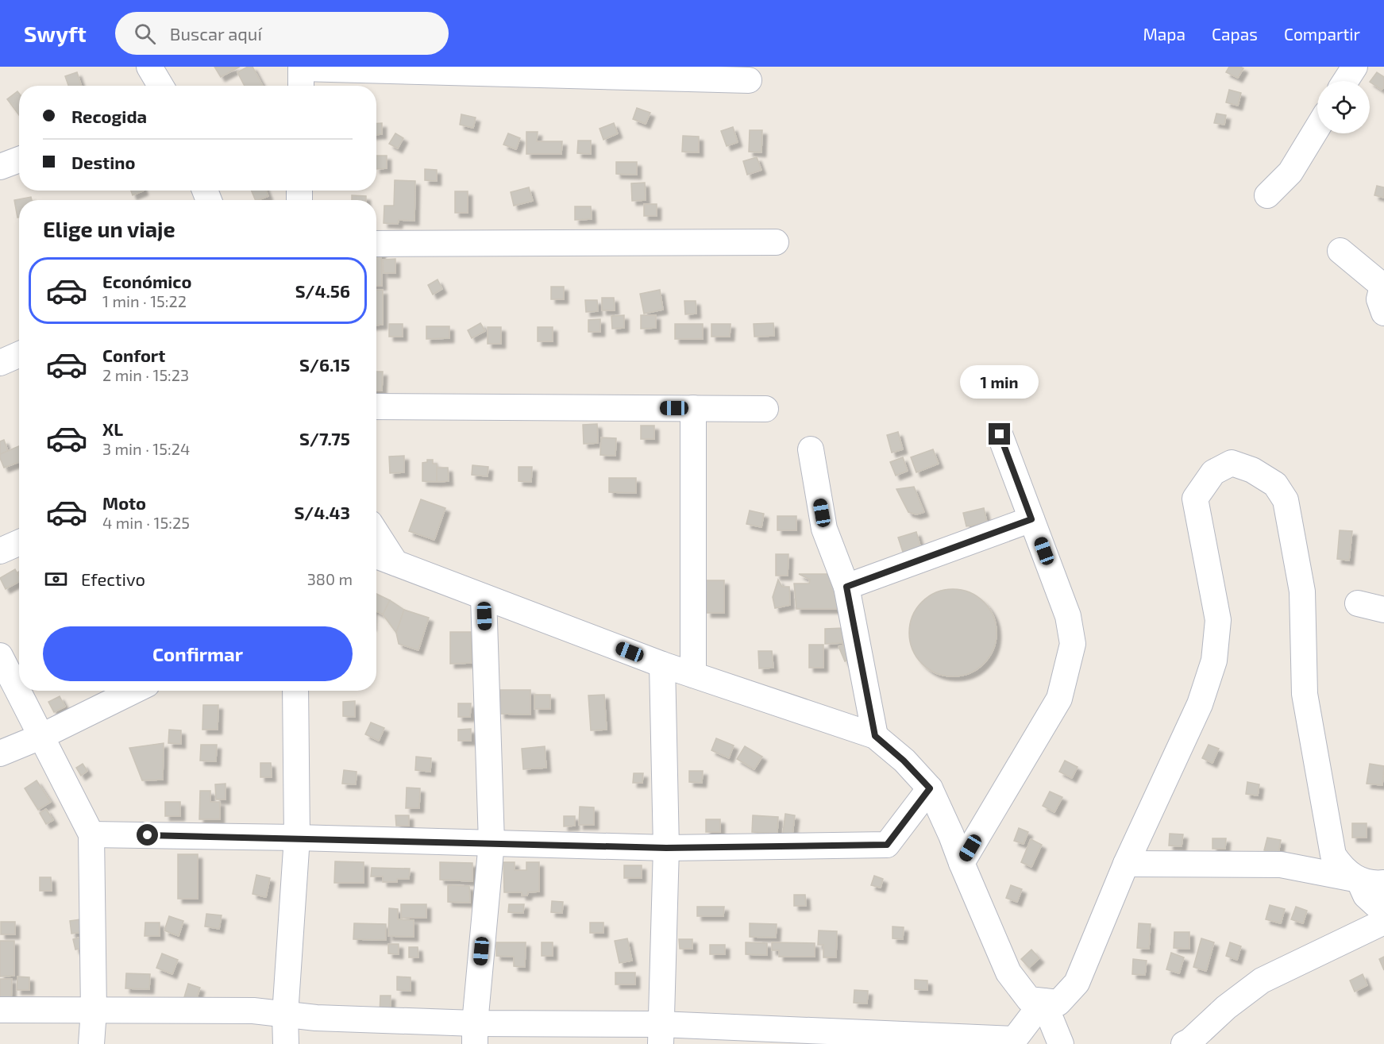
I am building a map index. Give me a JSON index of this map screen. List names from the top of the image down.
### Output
{
  "page": {
    "header": "Swyft",
    "search": "Buscar aquí",
    "nav": ["Mapa", "Capas", "Compartir"],
    "banner": ["Recogida", "Destino"],
    "heading": "Elige un viaje",
    "list": [
      {
        "name": "Económico",
        "note": "1 min · 15:22",
        "value": "S/4.56"
      },
      {
        "name": "Confort",
        "note": "2 min · 15:23",
        "value": "S/6.15"
      },
      {
        "name": "XL",
        "note": "3 min · 15:24",
        "value": "S/7.75"
      },
      {
        "name": "Moto",
        "note": "4 min · 15:25",
        "value": "S/4.43"
      }
    ],
    "bubble": "1 min",
    "pay": ["Efectivo", "380 m"],
    "buttons": "Confirmar"
  }
}
